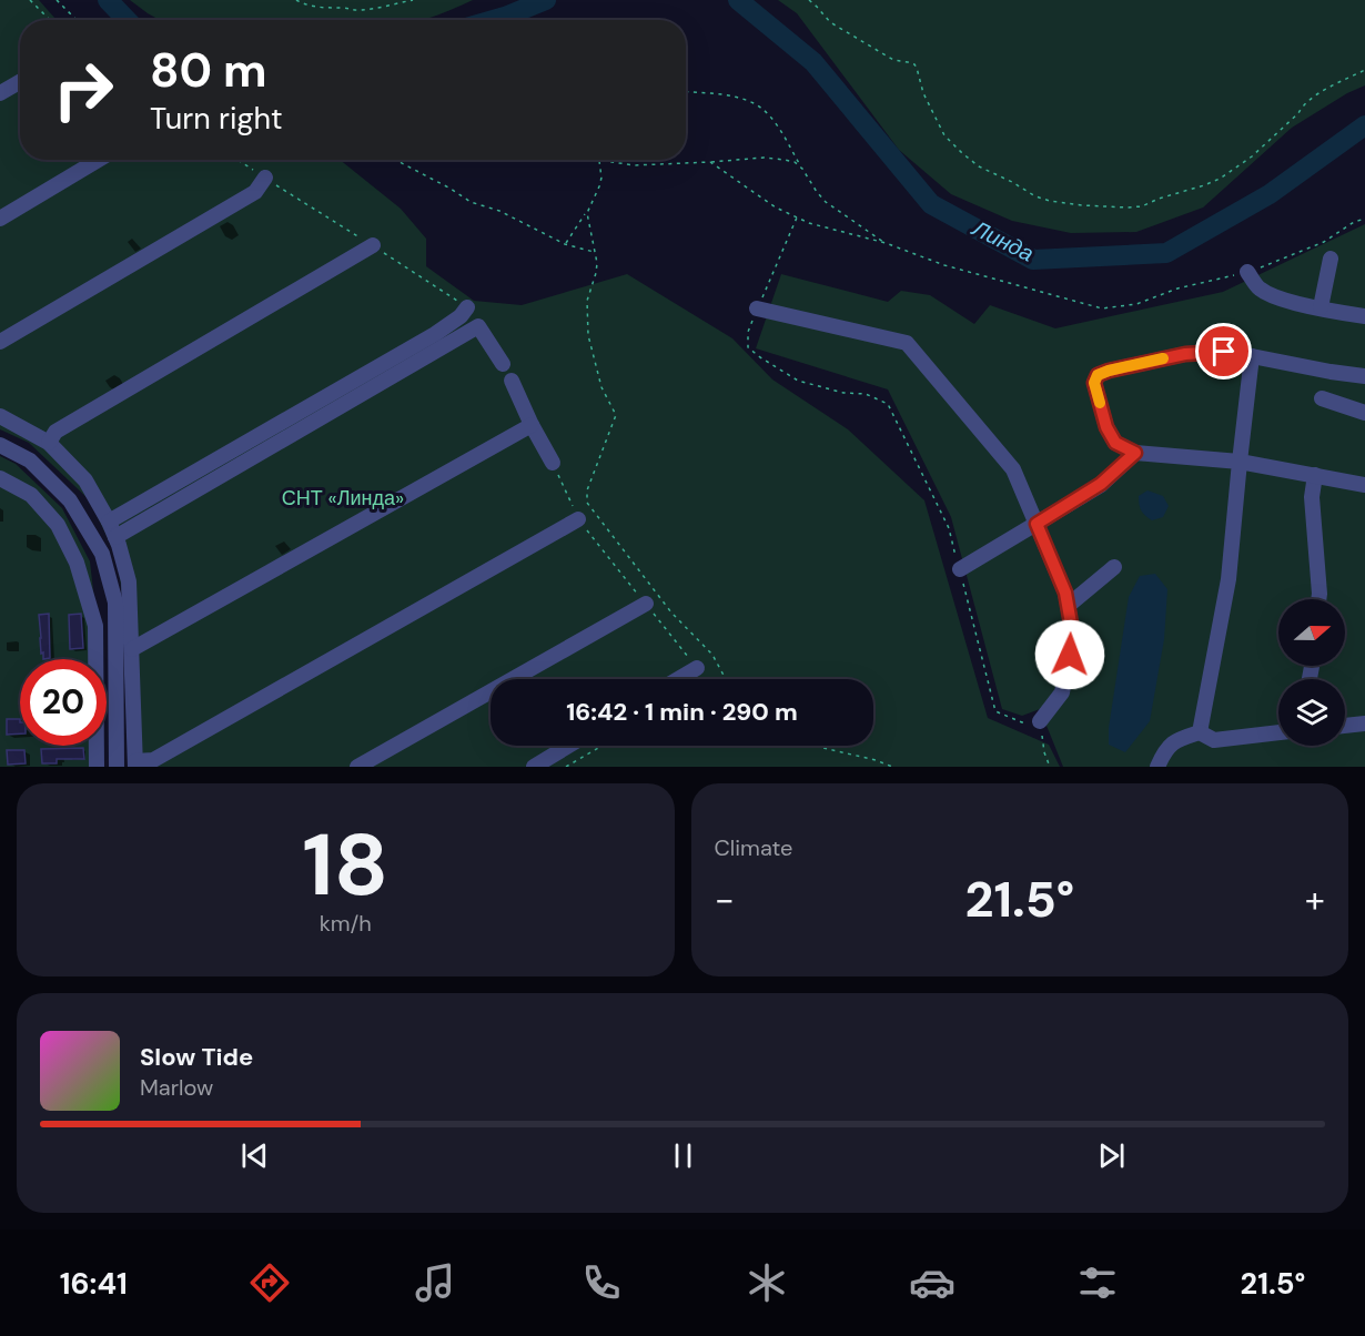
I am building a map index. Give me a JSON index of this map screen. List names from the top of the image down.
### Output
{
  "water": ["Линда"],
  "parks": ["СНТ «Линда»"],
  "north": "right",
  "page": {
    "turn": ["80 m", "Turn right"],
    "limit": "20",
    "trip": "16:42 · 1 min · 290 m",
    "tile": [
      ["18", "km/h"],
      "Climate"
    ],
    "heat": ["−", "21.5°", "+"],
    "song": ["Slow Tide", "Marlow"],
    "tabs": ["16:41", "21.5°"]
  }
}
